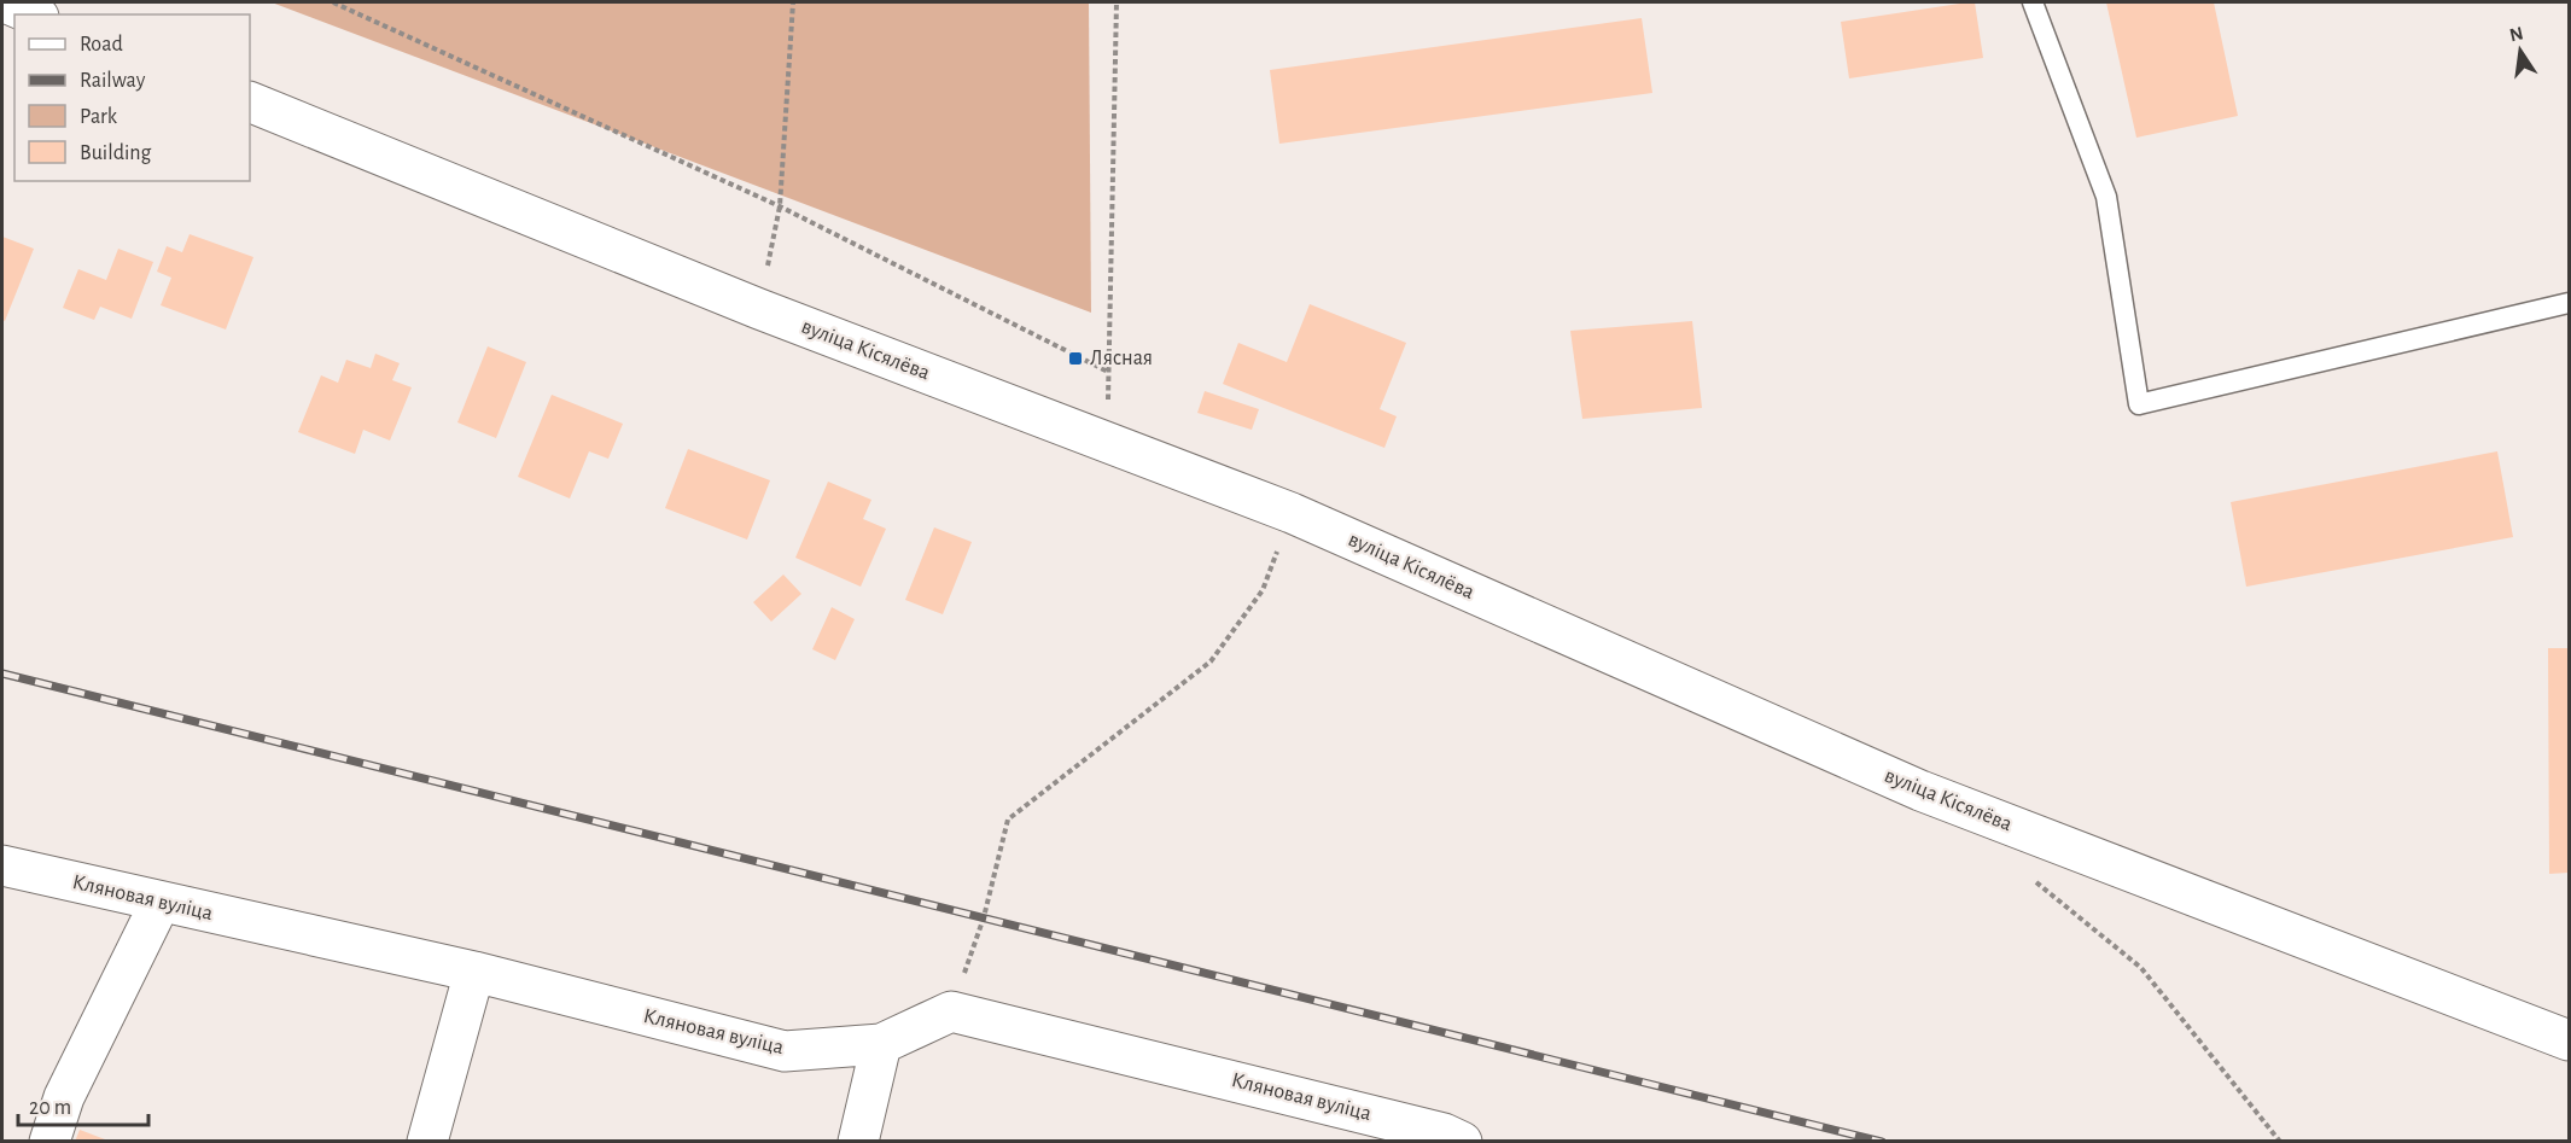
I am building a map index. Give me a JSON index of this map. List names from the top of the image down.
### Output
{
  "streets": {
    "street": ["вуліца Кісялёва", "Кляновая вуліца"]
  },
  "places": {
    "transit": ["Лясная"]
  },
  "legend": [
    "Road",
    "Railway",
    "Park",
    "Building"
  ],
  "scale_bar": "20 m",
  "north": "top"
}
